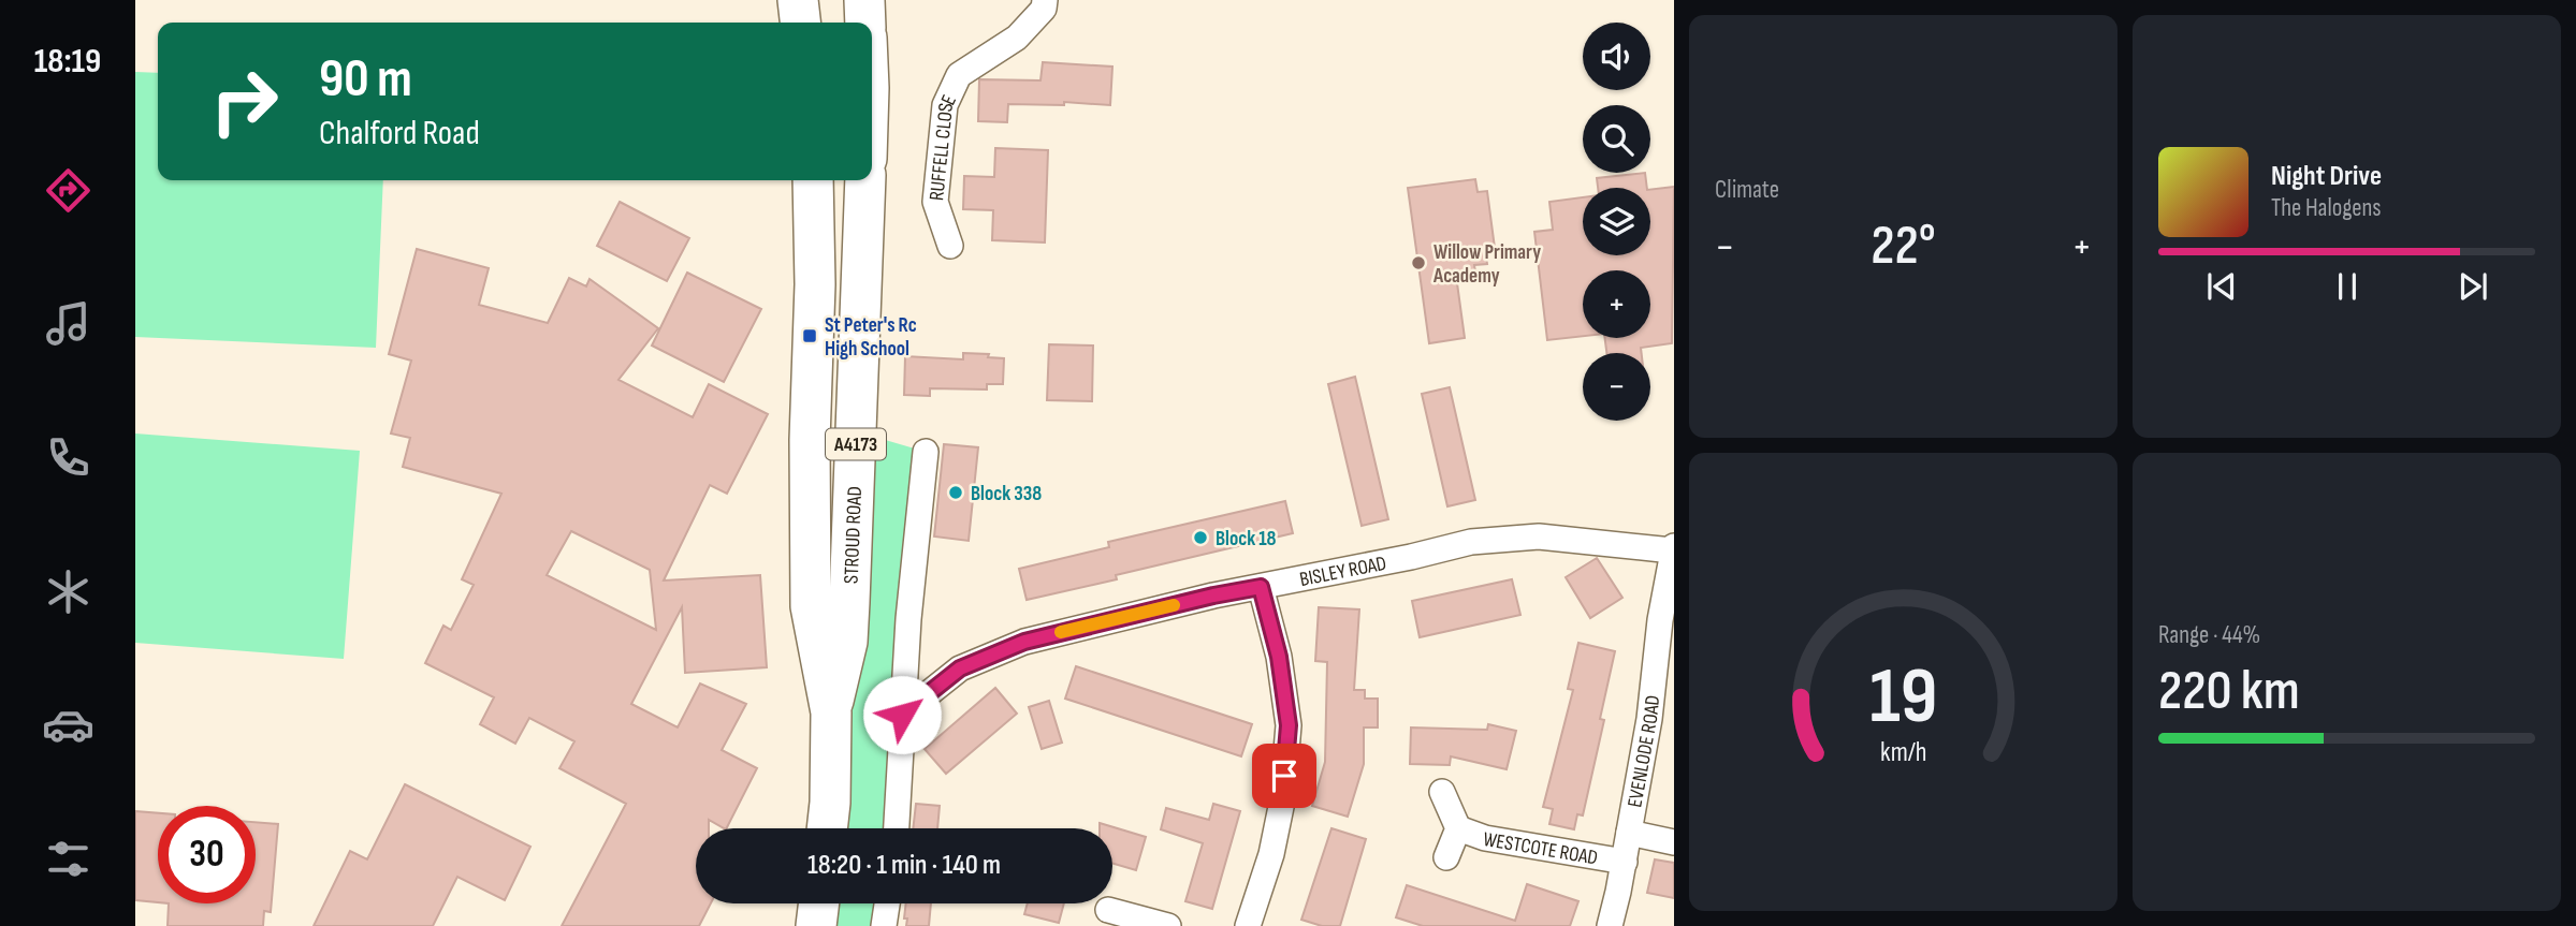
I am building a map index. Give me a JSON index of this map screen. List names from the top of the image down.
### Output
{
  "streets": {
    "main road": ["A4173", "STROUD ROAD"],
    "street": [
      "RUFFELL CLOSE",
      "BISLEY ROAD",
      "EVENLODE ROAD",
      "WESTCOTE ROAD"
    ]
  },
  "crossings": [
    ["BISLEY ROAD", "EVENLODE ROAD"],
    ["EVENLODE ROAD", "WESTCOTE ROAD"]
  ],
  "places": {
    "other": ["Willow Primary Academy", "Block 338", "Block 18"],
    "transit": ["St Peter's Rc High School"]
  },
  "page": {
    "tabs": "18:19",
    "tile": [
      "Climate",
      ["Range · 44%", "220 km"]
    ],
    "map_buttons": ["+", "−"],
    "turn": ["90 m", "Chalford Road"],
    "song": ["Night Drive", "The Halogens"],
    "heat": ["−", "22°", "+"],
    "limit": "30",
    "trip": "18:20 · 1 min · 140 m",
    "gauge": ["19", "km/h"]
  }
}
